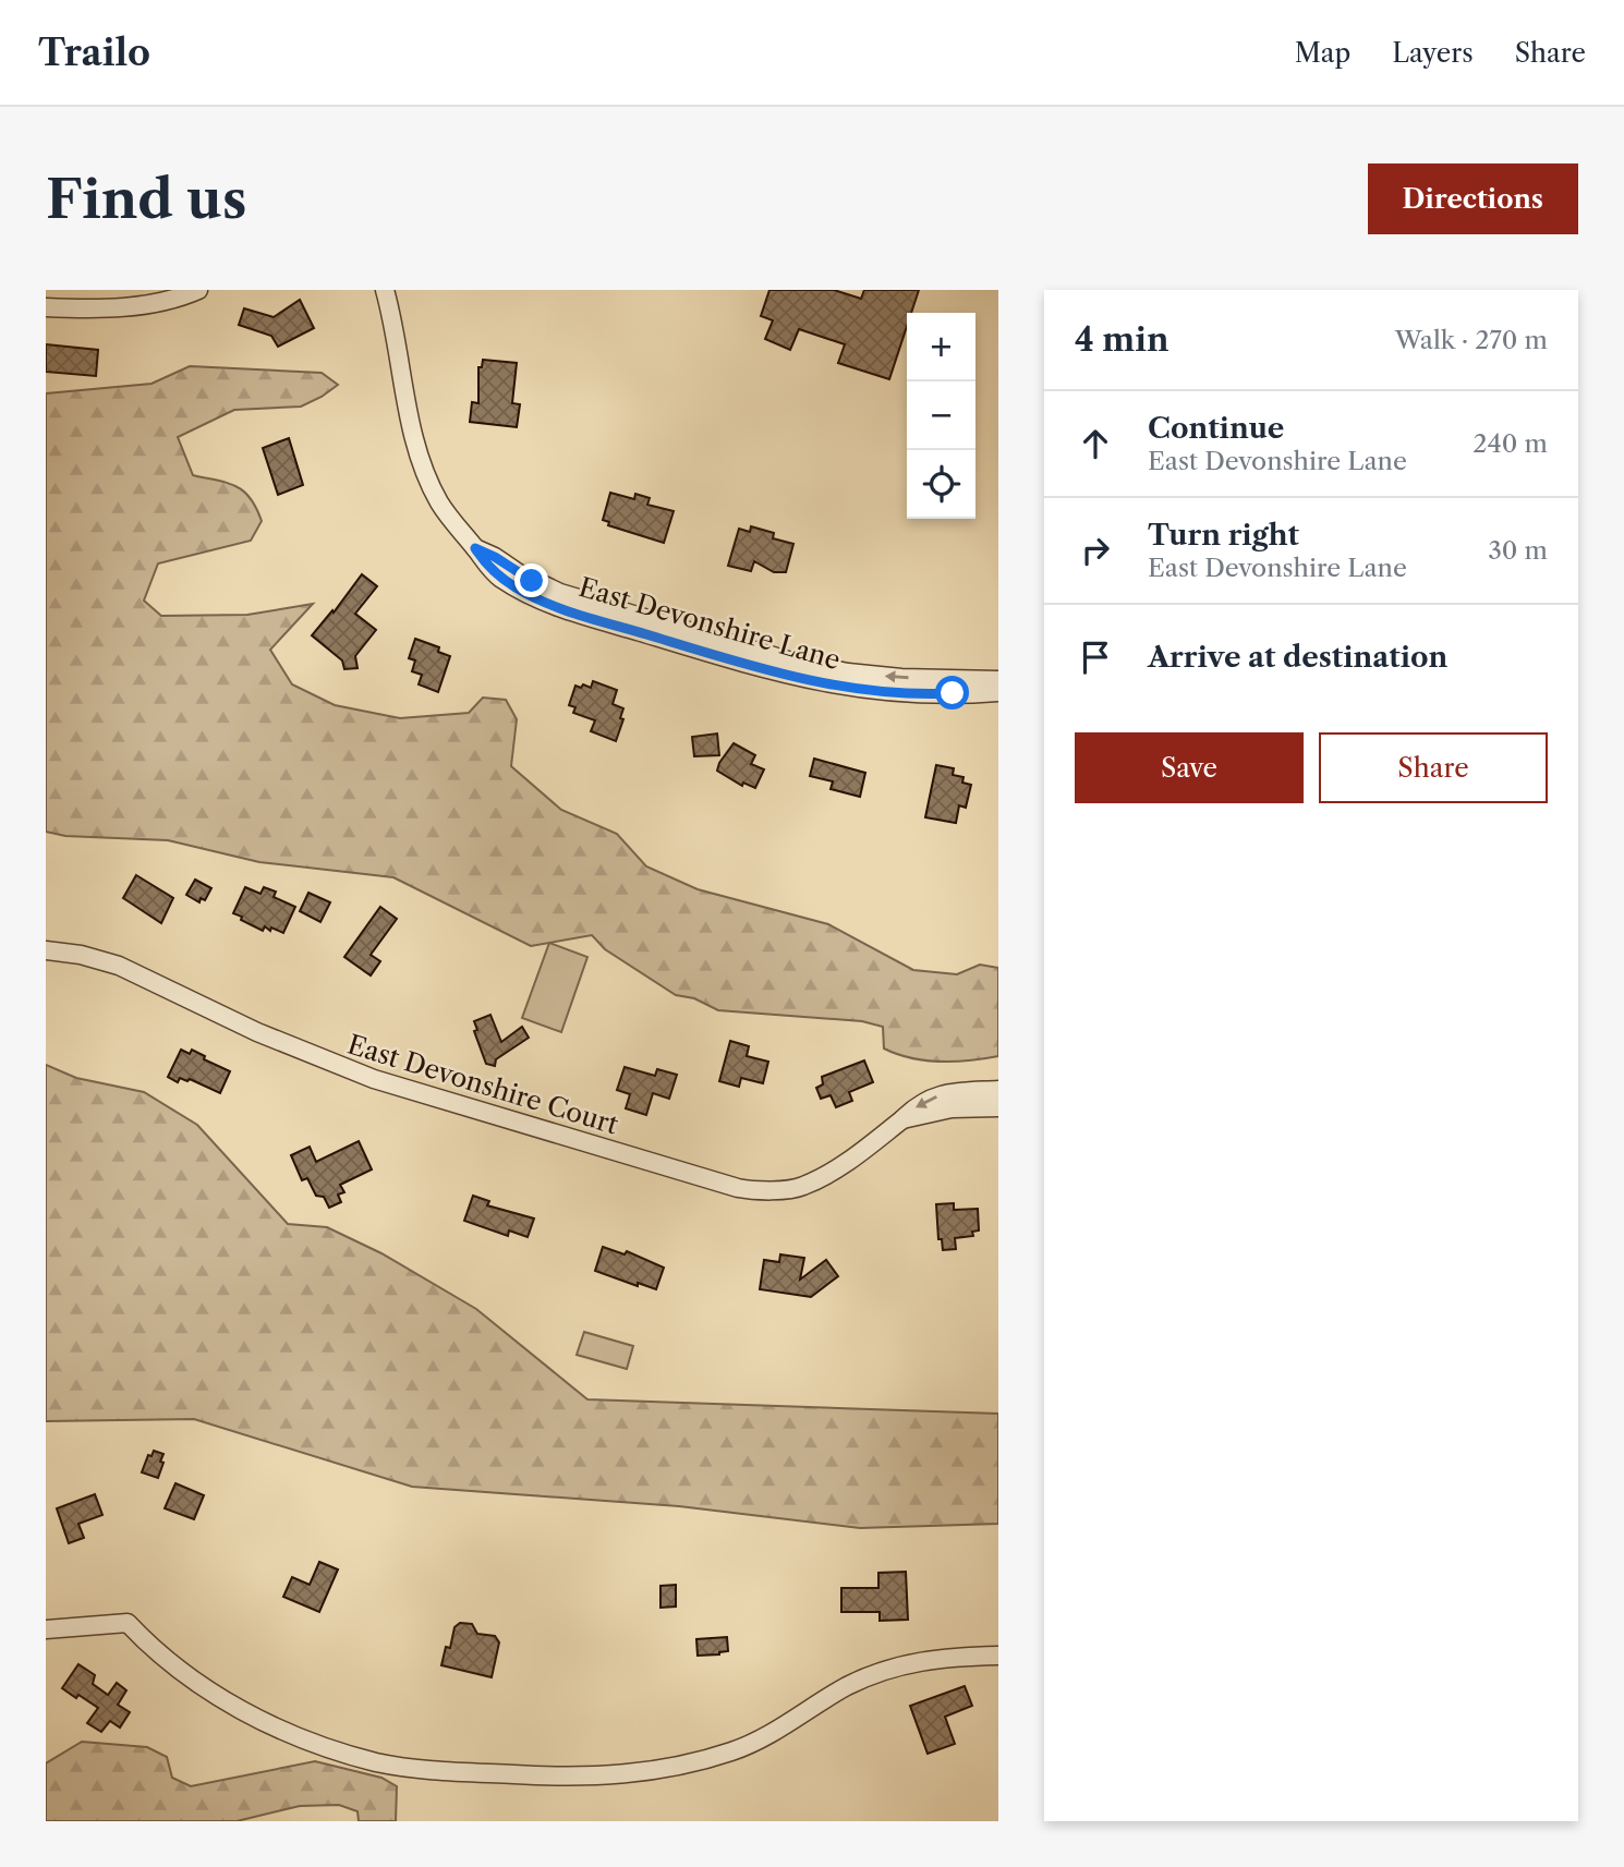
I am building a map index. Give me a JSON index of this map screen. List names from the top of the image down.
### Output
{
  "streets": {
    "street": ["East Devonshire Lane", "East Devonshire Court"]
  },
  "page": {
    "header": "Trailo",
    "nav": ["Map", "Layers", "Share"],
    "buttons": [
      "Directions",
      ["Save", "Share"]
    ],
    "title": "Find us",
    "heading": ["4 min", "Walk · 270 m"],
    "map_buttons": ["+", "−"],
    "list": [
      ["Continue", "East Devonshire Lane", "240 m"],
      ["Turn right", "East Devonshire Lane", "30 m"],
      "Arrive at destination"
    ]
  }
}
